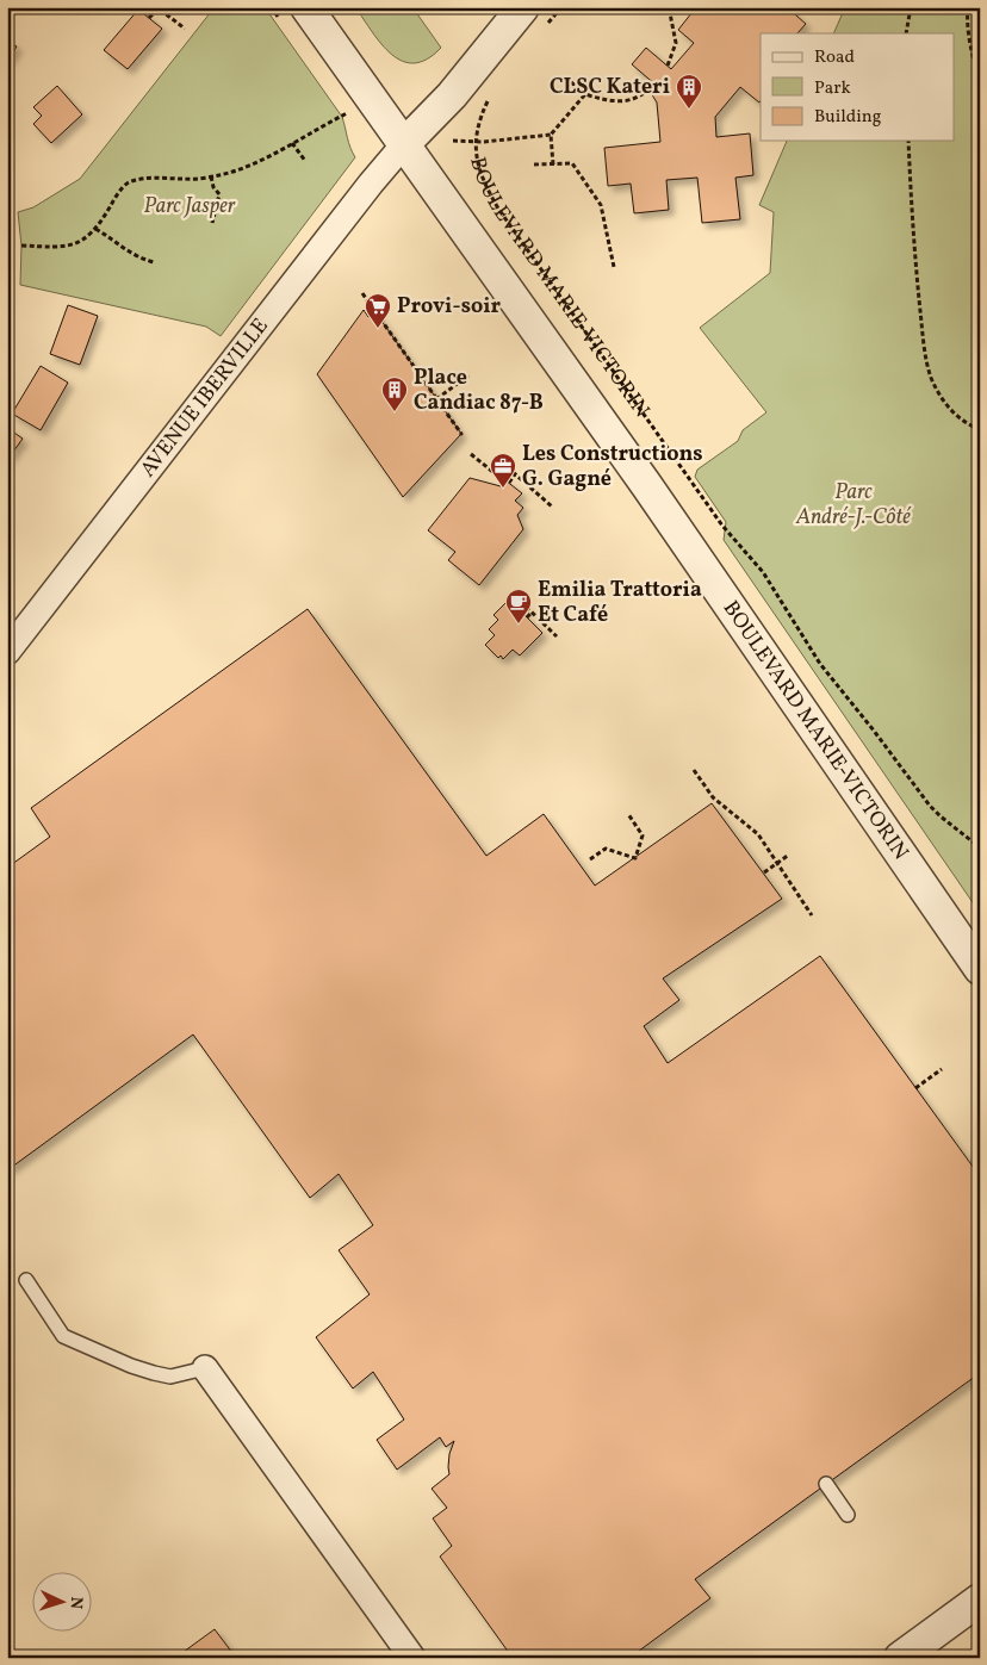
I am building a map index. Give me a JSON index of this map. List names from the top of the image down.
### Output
{
  "streets": {
    "street": ["BOULEVARD MARIE-VICTORIN", "AVENUE IBERVILLE"]
  },
  "crossings": [
    ["BOULEVARD MARIE-VICTORIN", "AVENUE IBERVILLE"]
  ],
  "parks": ["Parc Jasper", "Parc André-J.-Côté"],
  "places": {
    "building": ["CLSC Kateri", "Place Candiac 87-B"],
    "supermarket": ["Provi-soir"],
    "office": ["Les Constructions G. Gagné"],
    "cafe": ["Emilia Trattoria Et Café"]
  },
  "legend": ["Road", "Park", "Building"],
  "north": "right"
}
